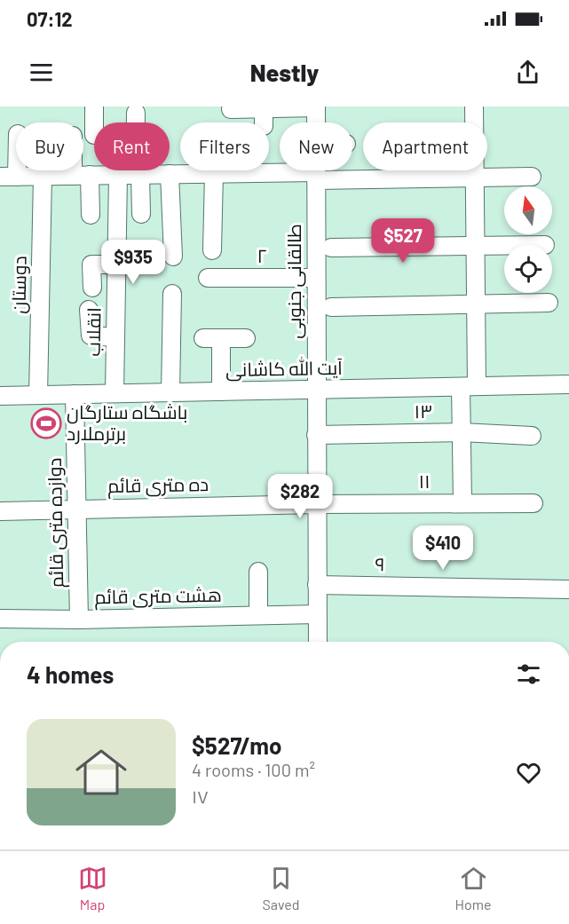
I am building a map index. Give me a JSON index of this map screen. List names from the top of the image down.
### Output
{
  "streets": {
    "street": [
      "۲",
      "طالقانی جنوبی",
      "دوستان",
      "انقلاب",
      "آیت الله کاشانی",
      "۱۳",
      "۱۱",
      "ده متری قائم",
      "دوازده متری قائم",
      "۹",
      "هشت متری قائم"
    ]
  },
  "crossings": [
    ["۲", "طالقانی جنوبی"],
    ["طالقانی جنوبی", "آیت الله کاشانی"],
    ["طالقانی جنوبی", "۱۳"],
    ["طالقانی جنوبی", "۱۱"],
    ["طالقانی جنوبی", "ده متری قائم"],
    ["طالقانی جنوبی", "۹"],
    ["طالقانی جنوبی", "هشت متری قائم"],
    ["دوستان", "آیت الله کاشانی"],
    ["انقلاب", "آیت الله کاشانی"],
    ["آیت الله کاشانی", "دوازده متری قائم"],
    ["۱۱", "ده متری قائم"],
    ["ده متری قائم", "دوازده متری قائم"],
    ["دوازده متری قائم", "هشت متری قائم"]
  ],
  "places": {
    "sports": ["باشگاه ستارگان برترملارد"]
  },
  "north": "top",
  "page": {
    "status": "07:12",
    "header": "Nestly",
    "chip": [
      "Buy",
      "Rent",
      "Filters",
      "New",
      "Apartment"
    ],
    "price": [
      "$527",
      "$935",
      "$282",
      "$410"
    ],
    "heading": "4 homes",
    "list": [
      {
        "name": "$527/mo",
        "note": "4 rooms · 100 m² · ۱۷"
      }
    ],
    "tabs": ["Map", "Saved", "Home"]
  }
}
